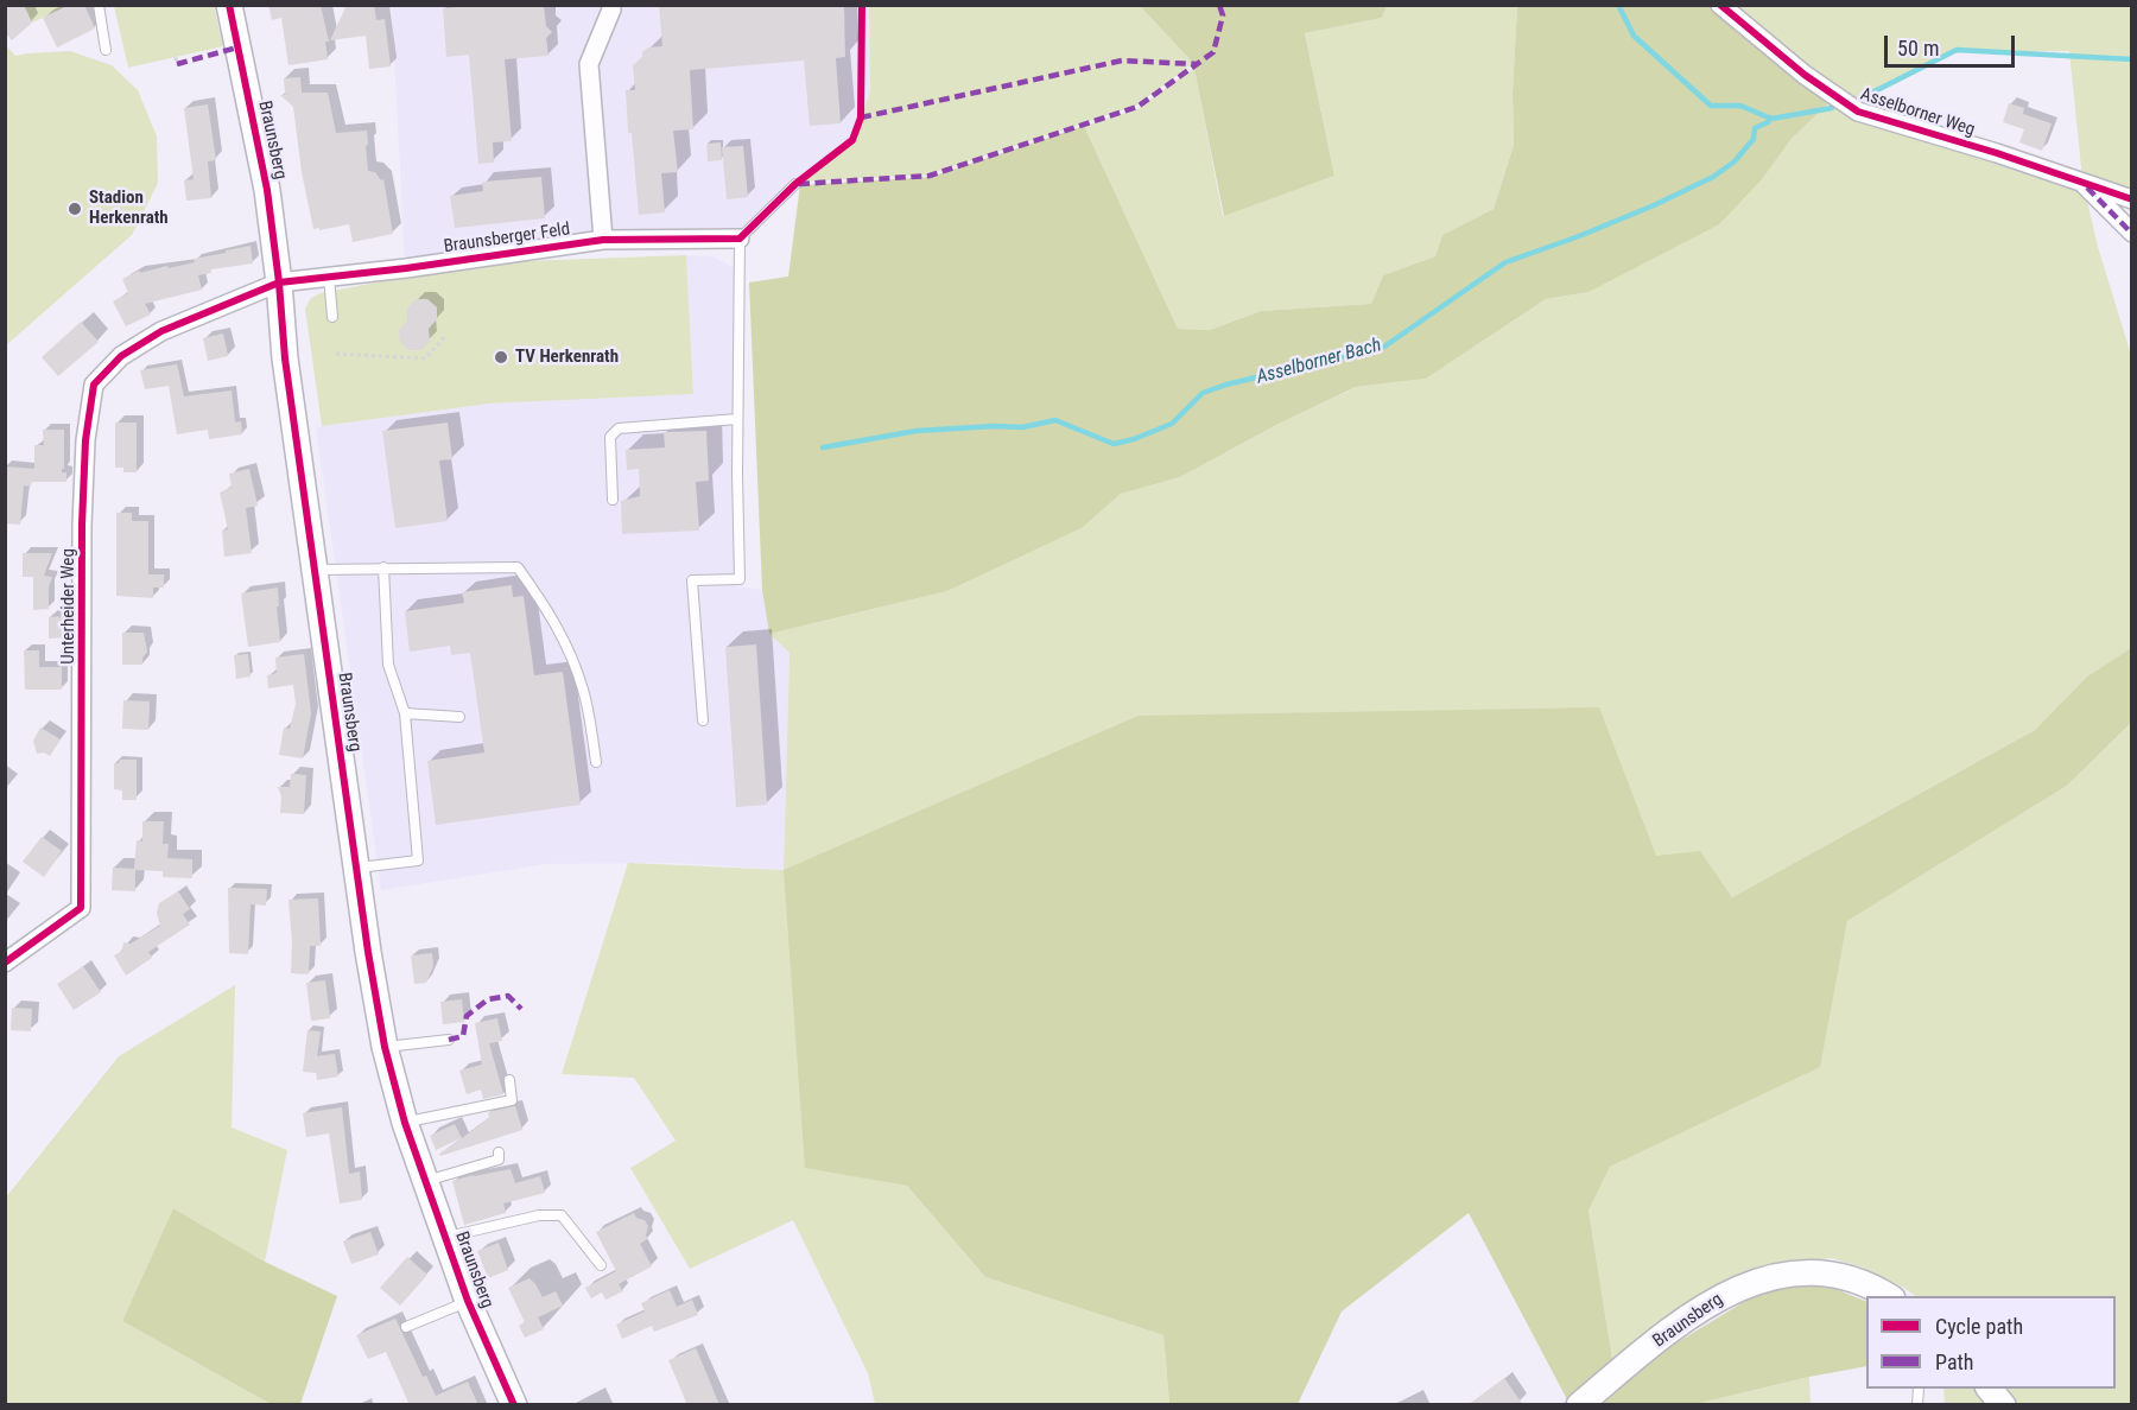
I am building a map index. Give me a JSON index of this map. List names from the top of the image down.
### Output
{
  "streets": {
    "main road": ["Braunsberg"],
    "street": ["Asselborner Weg", "Braunsberger Feld", "Unterheider Weg"]
  },
  "crossings": [
    ["Braunsberg", "Braunsberger Feld"],
    ["Braunsberg", "Unterheider Weg"],
    ["Braunsberger Feld", "Unterheider Weg"]
  ],
  "water": ["Asselborner Bach"],
  "places": ["Stadion Herkenrath", "TV Herkenrath"],
  "legend": ["Cycle path", "Path"],
  "scale_bar": "50 m"
}
